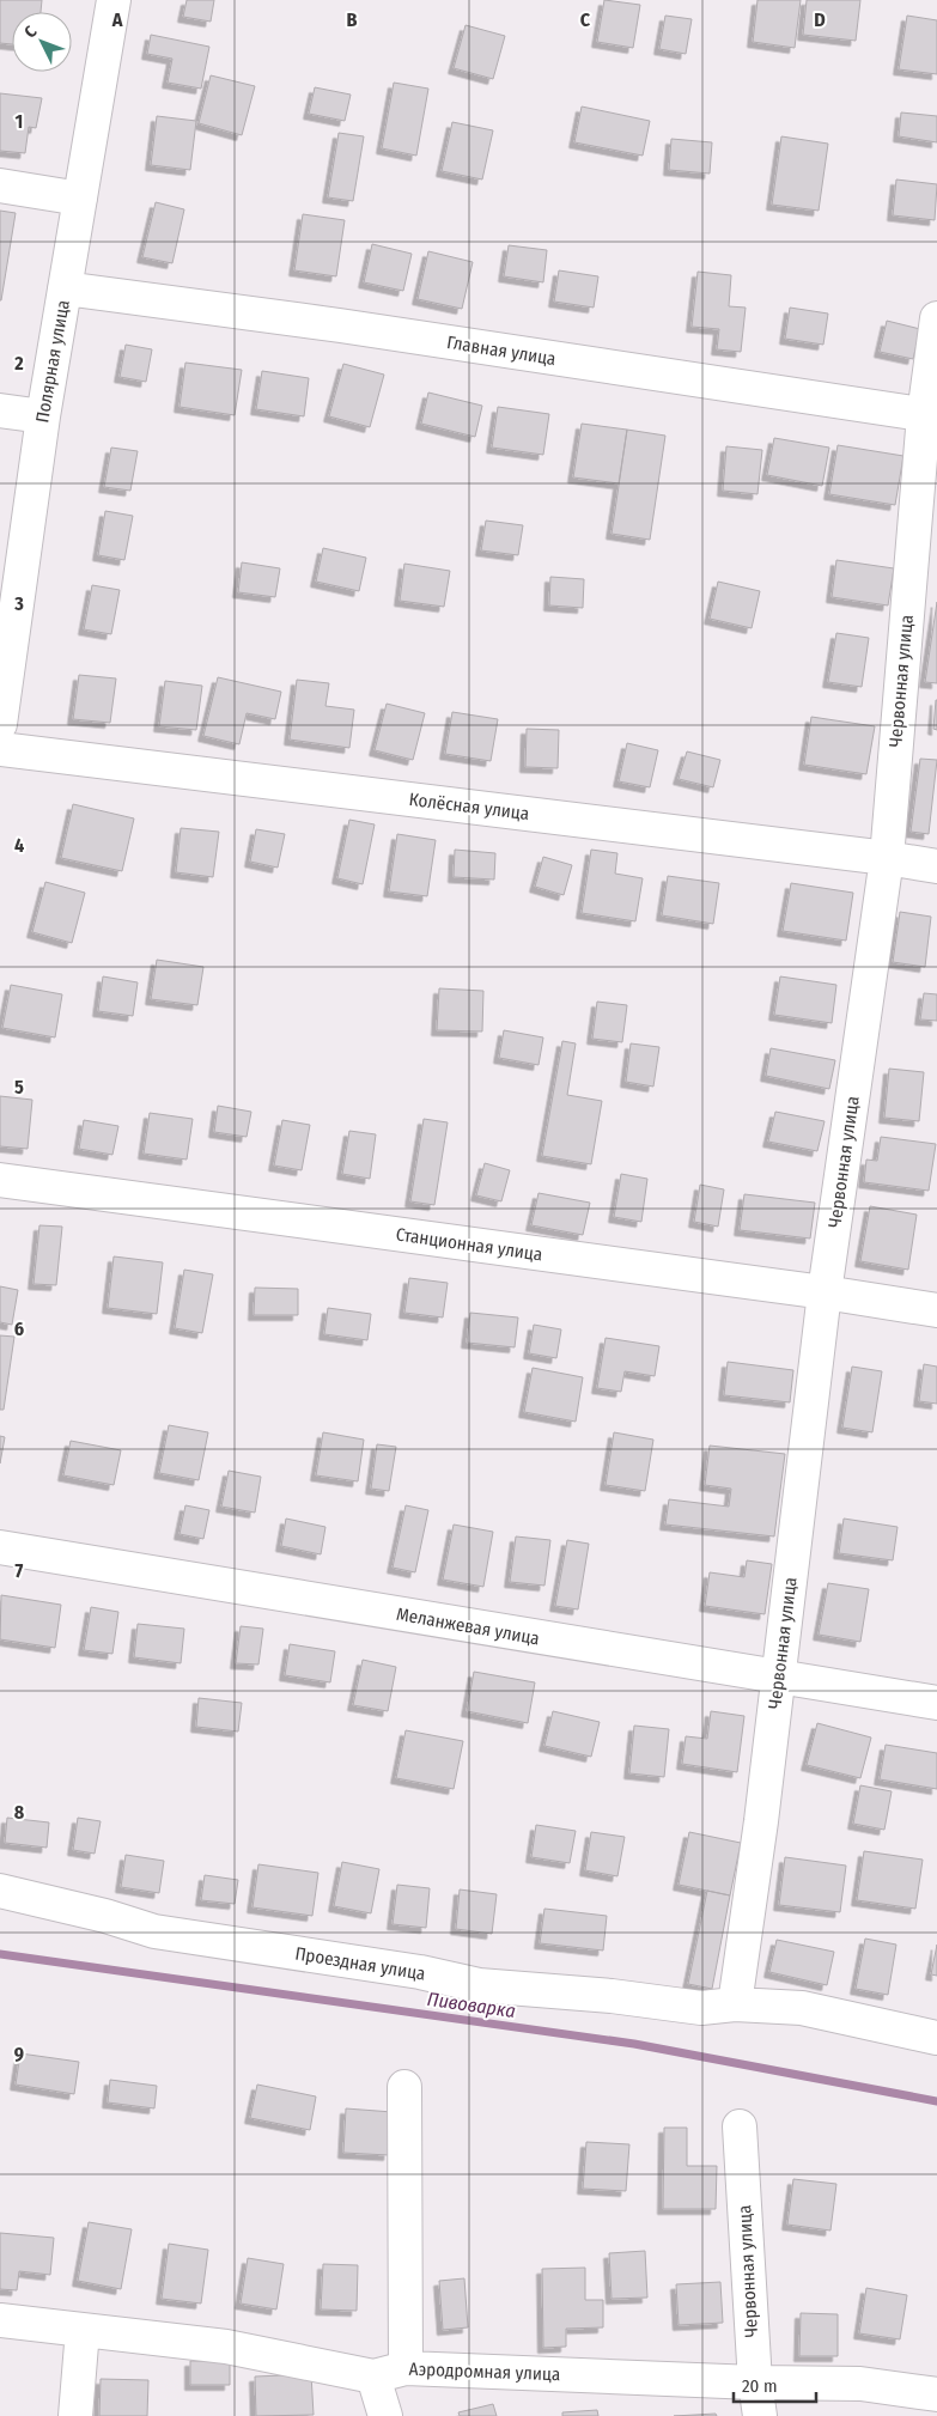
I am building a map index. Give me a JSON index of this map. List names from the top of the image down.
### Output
{
  "streets": {
    "street": [
      "Главная улица",
      "Полярная улица",
      "Червонная улица",
      "Колёсная улица",
      "Станционная улица",
      "Меланжевая улица",
      "Проездная улица",
      "Аэродромная улица"
    ]
  },
  "crossings": [
    ["Главная улица", "Полярная улица"],
    ["Главная улица", "Червонная улица"],
    ["Червонная улица", "Колёсная улица"],
    ["Червонная улица", "Станционная улица"],
    ["Червонная улица", "Меланжевая улица"],
    ["Червонная улица", "Проездная улица"],
    ["Червонная улица", "Аэродромная улица"]
  ],
  "water": ["Пивоварка"],
  "scale_bar": "20 m",
  "north": "top left",
  "grid": {
    "columns": [
      "A",
      "B",
      "C",
      "D"
    ],
    "rows": [
      "1",
      "2",
      "3",
      "4",
      "5",
      "6",
      "7",
      "8",
      "9"
    ]
  }
}
